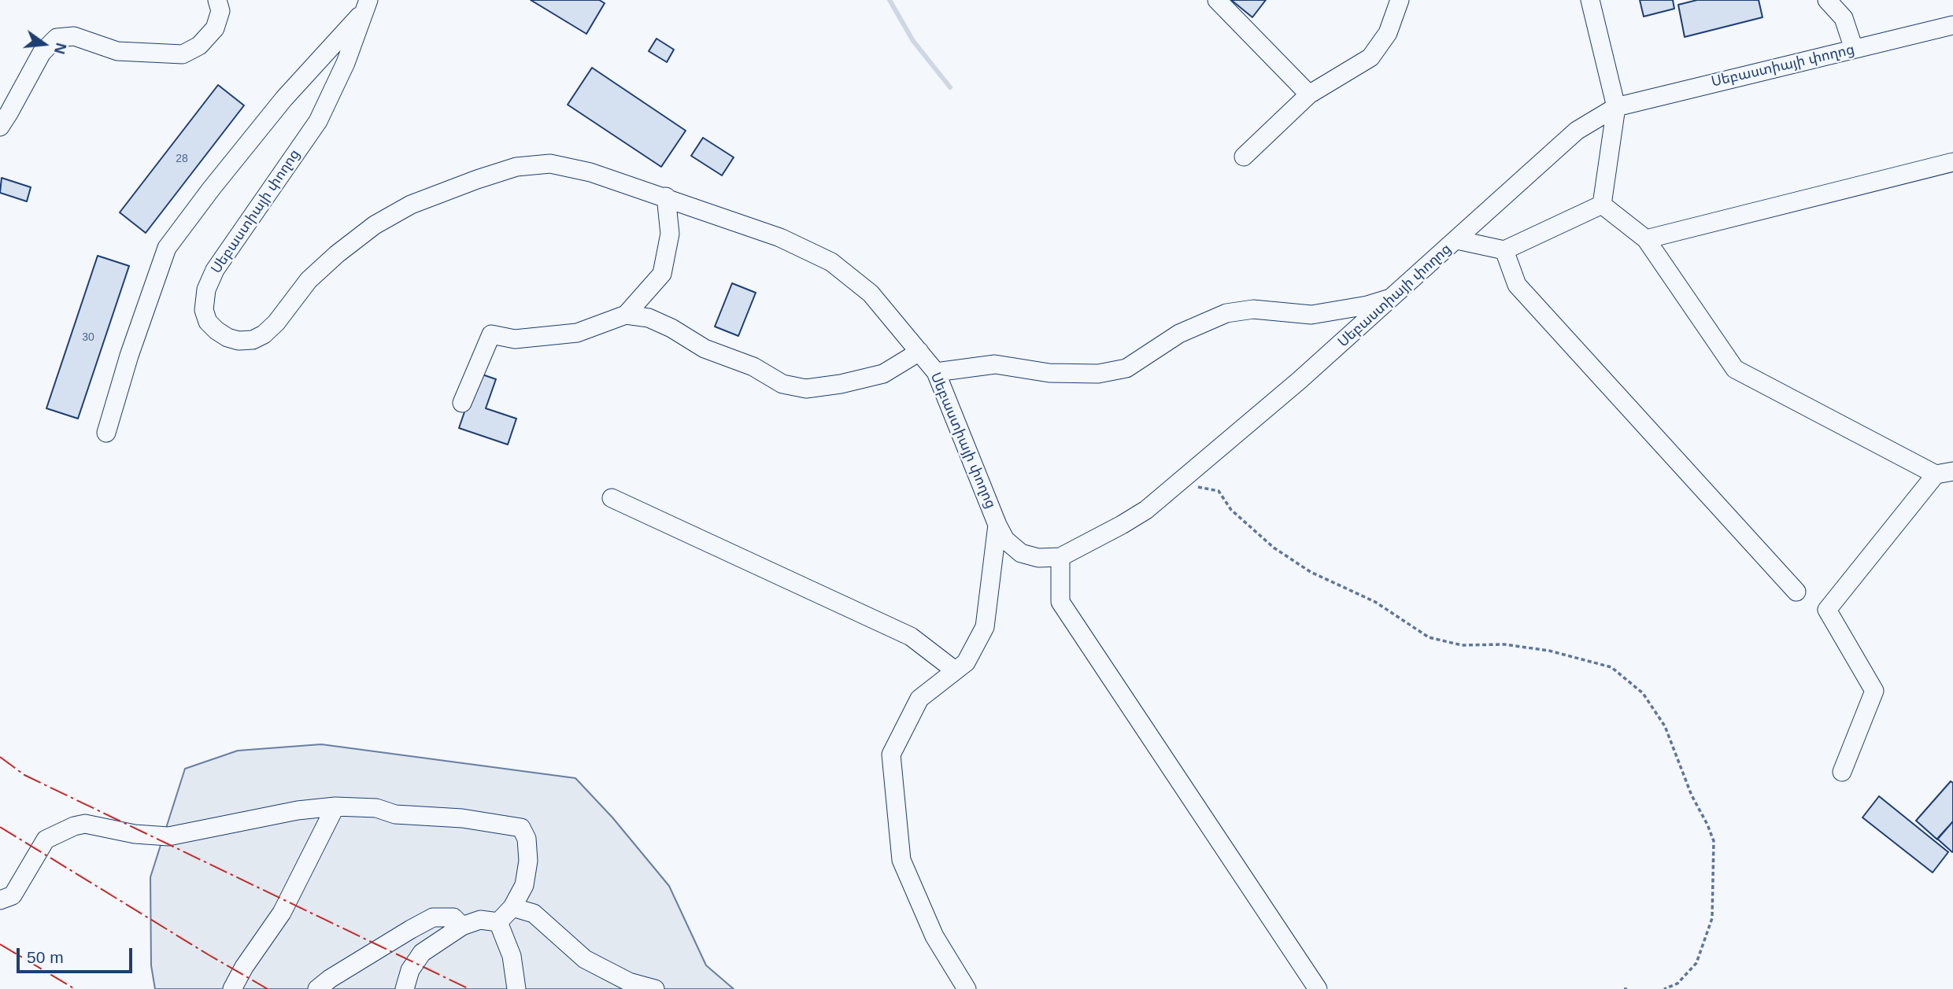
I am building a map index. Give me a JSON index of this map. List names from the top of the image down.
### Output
{
  "streets": {
    "street": ["Սեբաստիայի փողոց"]
  },
  "house_numbers": ["28", "30"],
  "scale_bar": "50 m",
  "north": "right"
}
